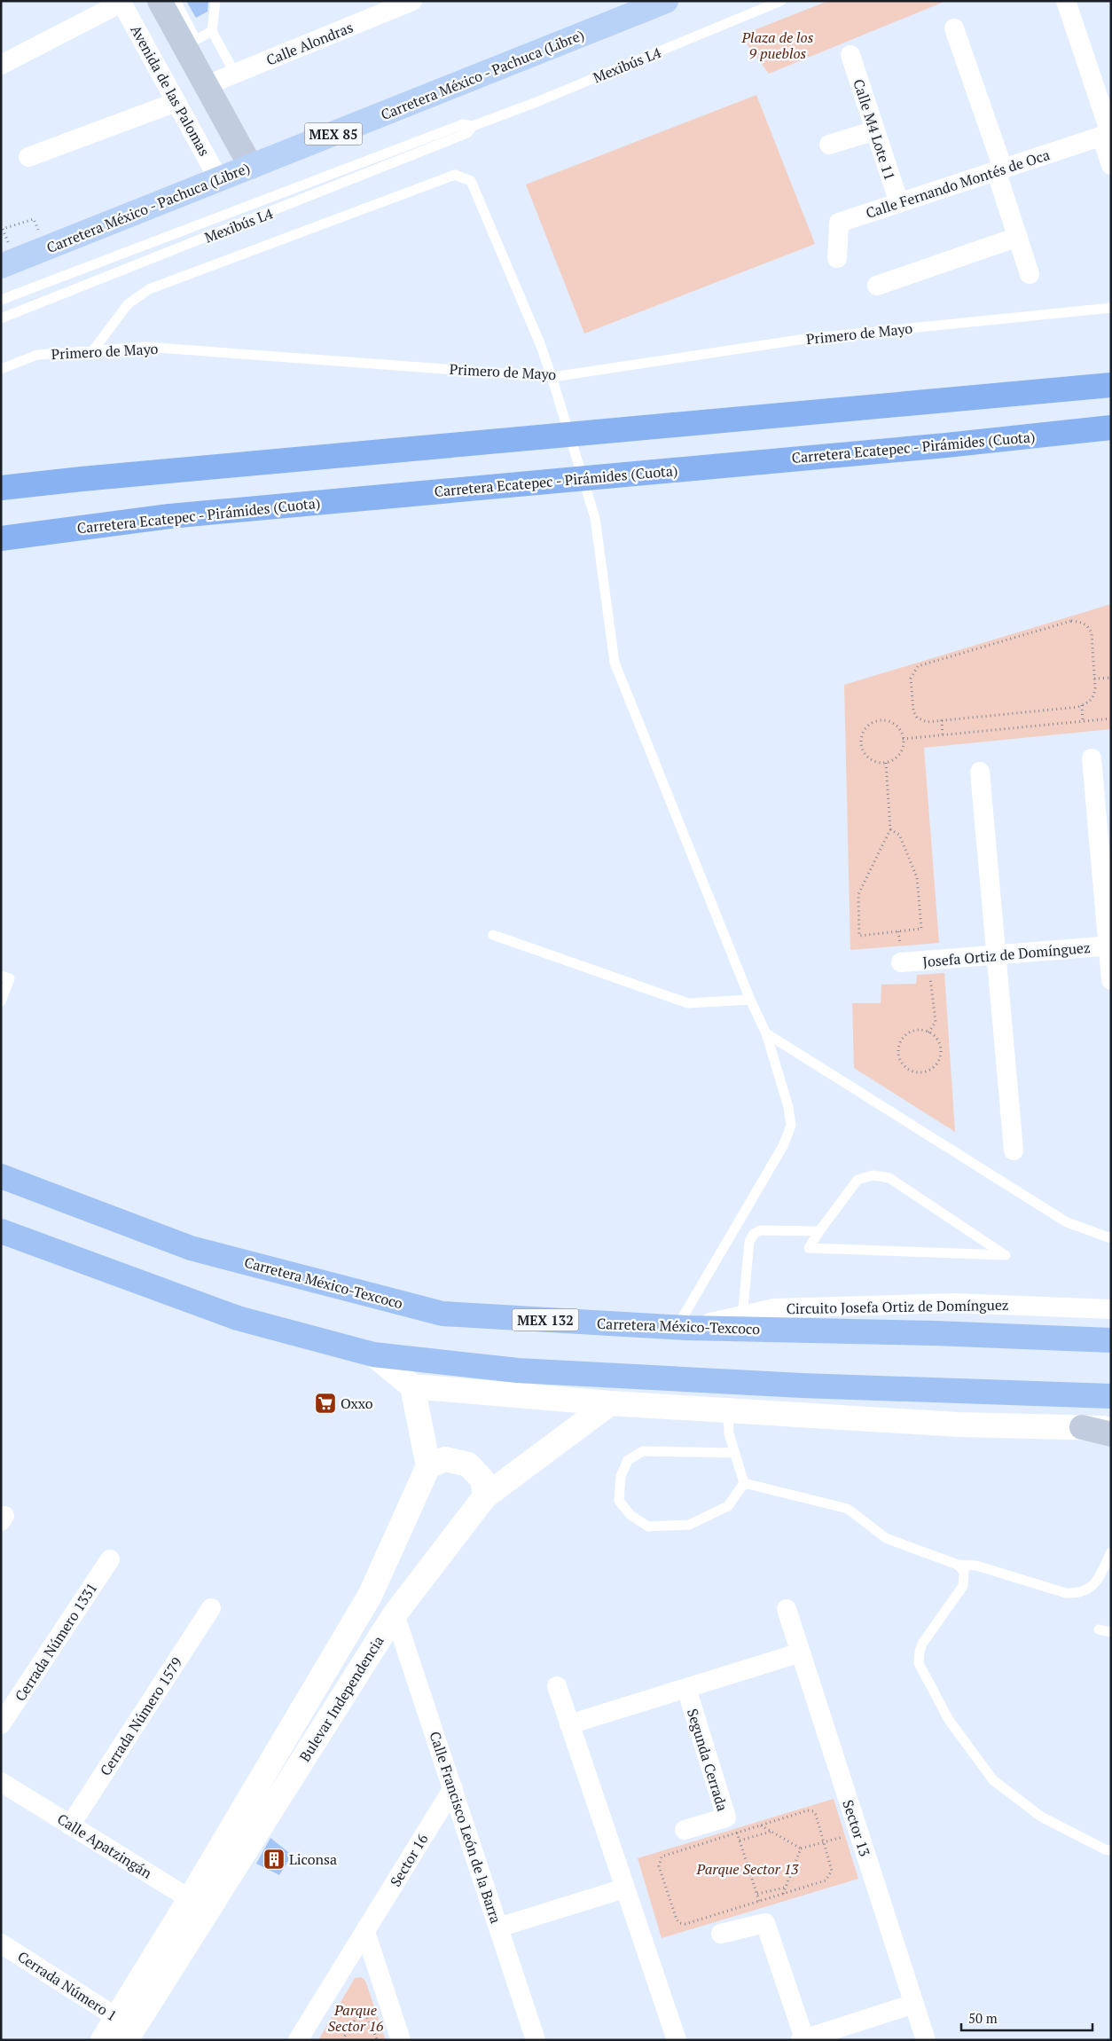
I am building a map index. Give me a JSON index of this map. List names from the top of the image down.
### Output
{
  "streets": {
    "highway": ["Carretera Ecatepec - Pirámides (Cuota)", "Carretera México-Texcoco", "MEX 132"],
    "main road": ["Carretera México - Pachuca (Libre)", "MEX 85"],
    "street": [
      "Calle Alondras",
      "Avenida de las Palomas",
      "Calle M4 Lote 11",
      "Calle Fernando Montés de Oca",
      "Josefa Ortiz de Domínguez",
      "Circuito Josefa Ortiz de Domínguez",
      "Cerrada Número 1331",
      "Bulevar Independencia",
      "Cerrada Número 1579",
      "Segunda Cerrada",
      "Calle Francisco León de la Barra",
      "Sector 13",
      "Calle Apatzingán",
      "Sector 16",
      "Cerrada Número 1"
    ],
    "lane": ["Mexibús L4", "Primero de Mayo"]
  },
  "crossings": [
    ["Carretera México - Pachuca (Libre)", "Avenida de las Palomas"],
    ["Calle M4 Lote 11", "Calle Fernando Montés de Oca"],
    ["Carretera México-Texcoco", "Circuito Josefa Ortiz de Domínguez"],
    ["Bulevar Independencia", "Calle Francisco León de la Barra"],
    ["Bulevar Independencia", "Calle Apatzingán"],
    ["Bulevar Independencia", "Cerrada Número 1"],
    ["Cerrada Número 1579", "Calle Apatzingán"],
    ["Calle Francisco León de la Barra", "Sector 16"]
  ],
  "parks": ["Plaza de los 9 pueblos", "Parque Sector 13", "Parque Sector 16"],
  "places": {
    "supermarket": ["Oxxo"],
    "building": ["Liconsa"]
  },
  "scale_bar": "50 m"
}
